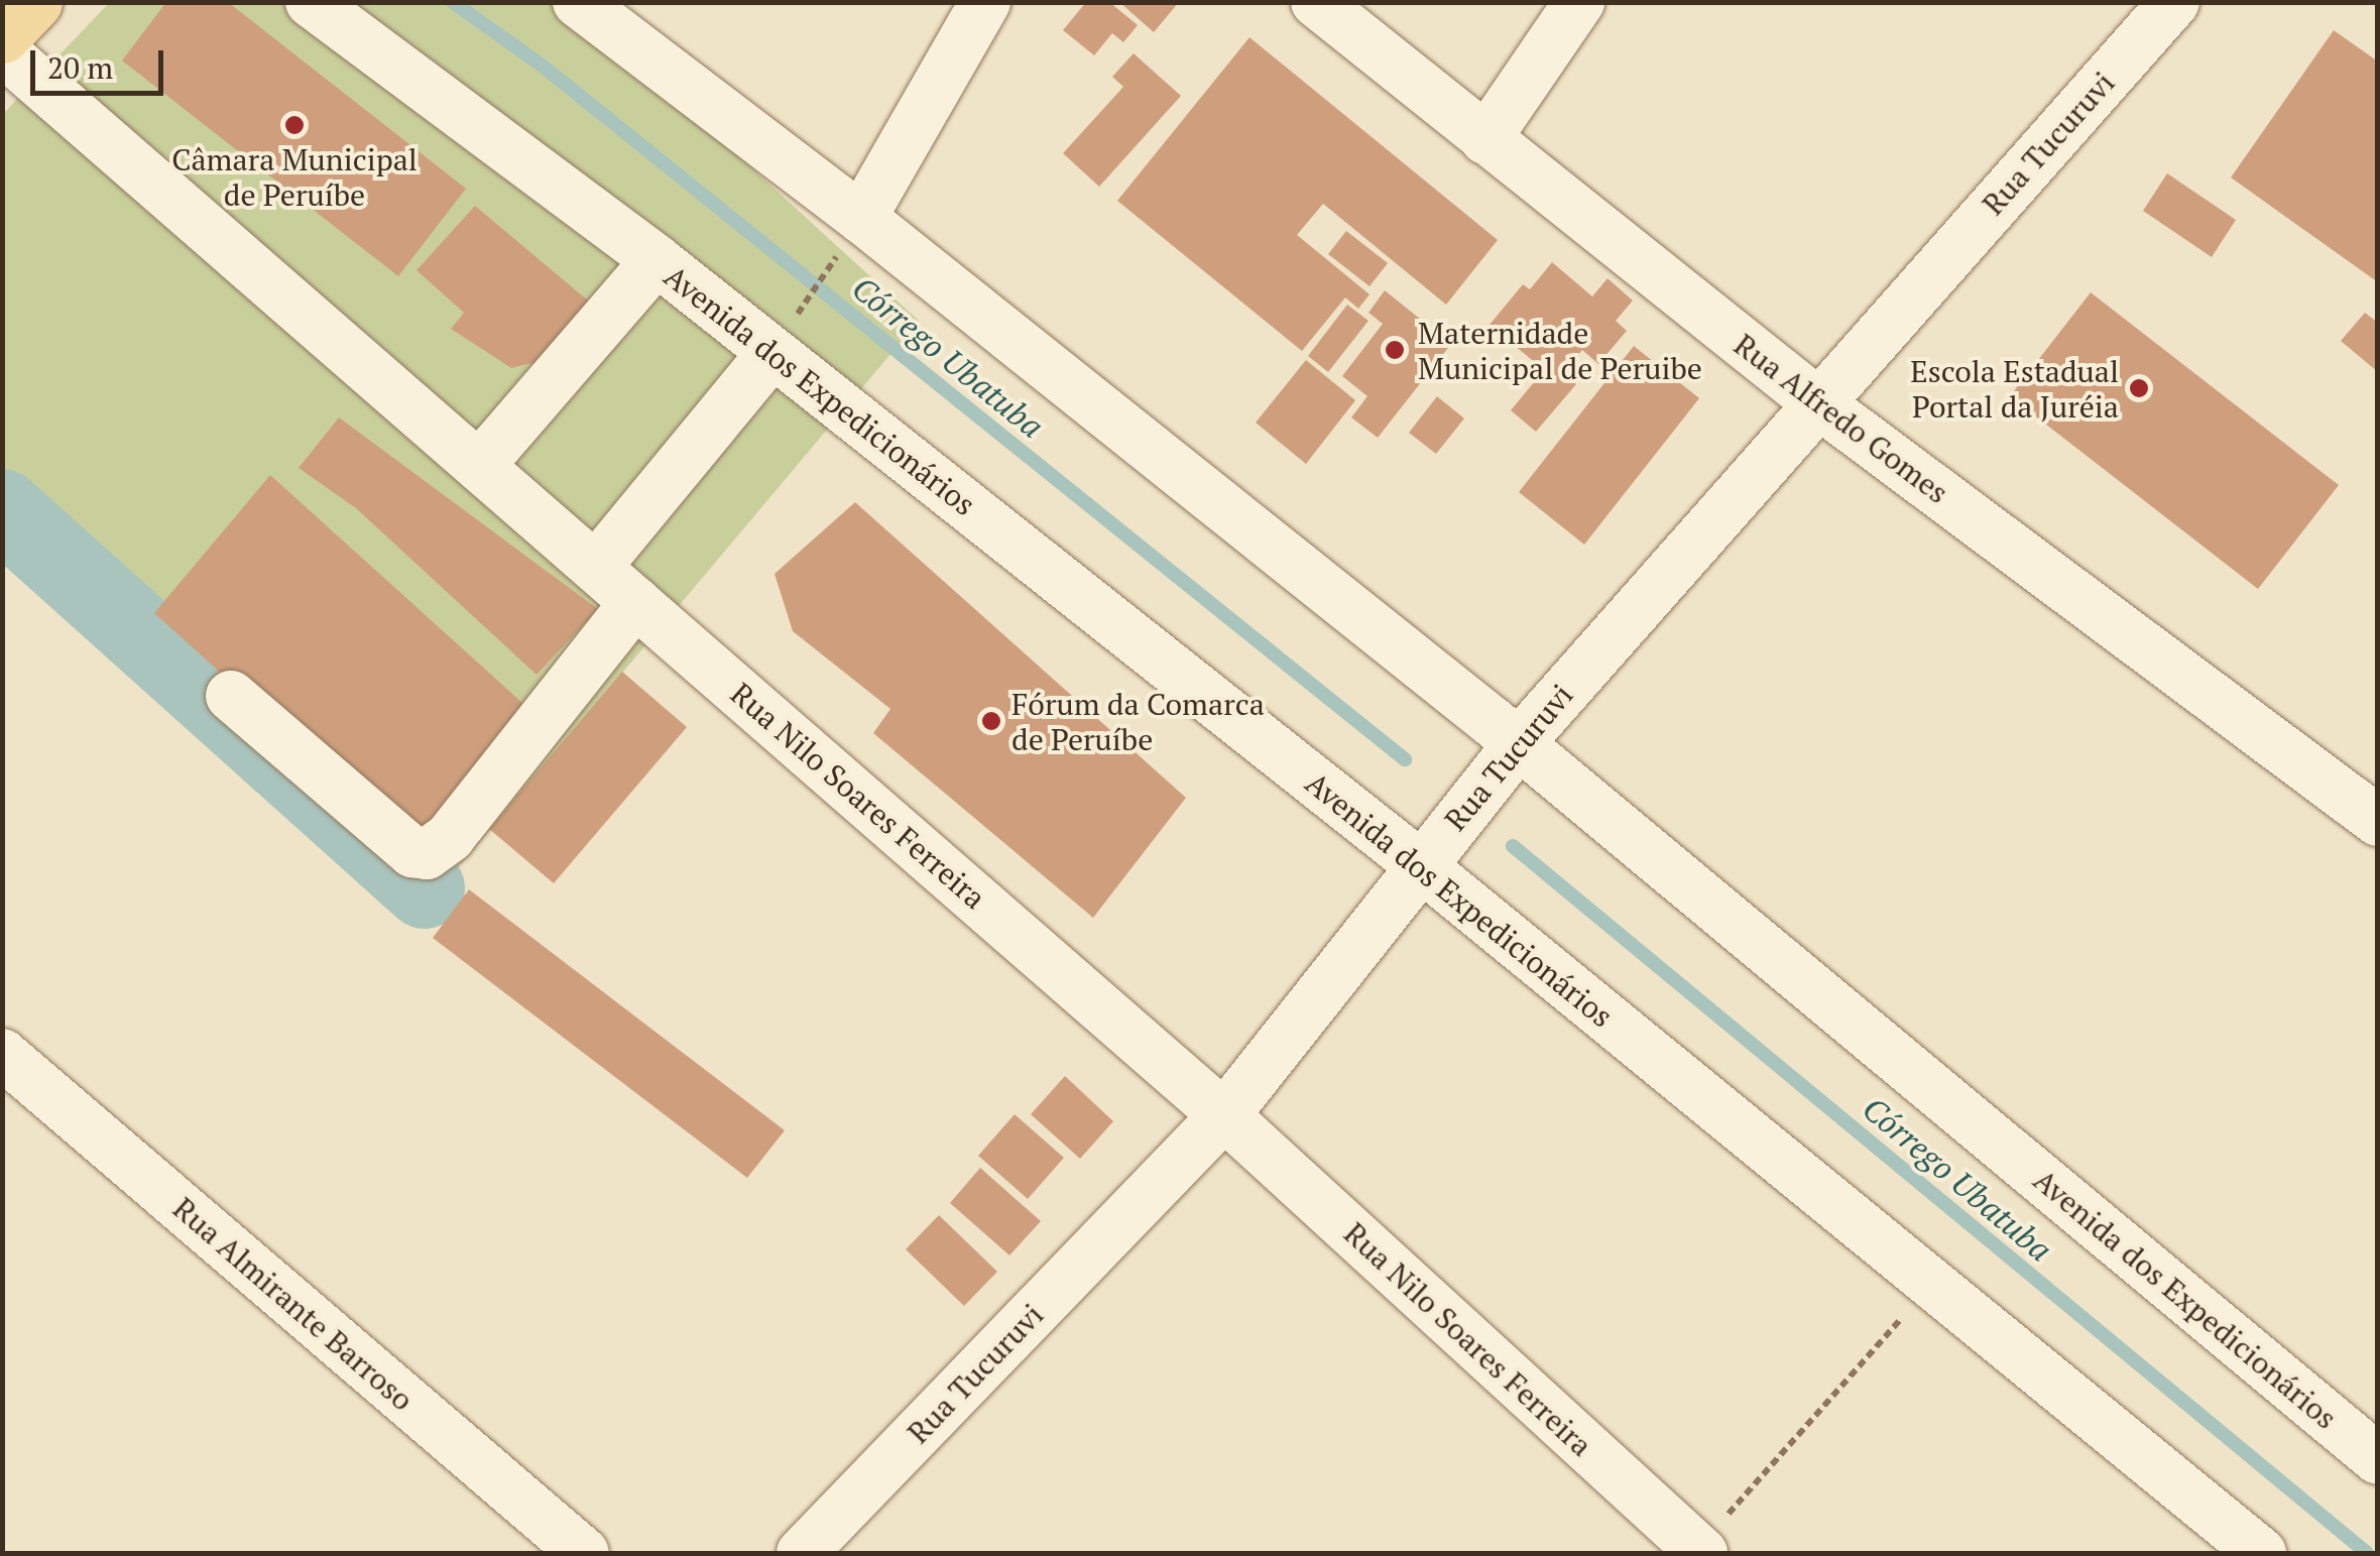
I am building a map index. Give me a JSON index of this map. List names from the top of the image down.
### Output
{
  "streets": {
    "street": [
      "Rua Tucuruvi",
      "Avenida dos Expedicionários",
      "Rua Alfredo Gomes",
      "Rua Nilo Soares Ferreira",
      "Rua Almirante Barroso"
    ]
  },
  "crossings": [
    ["Rua Tucuruvi", "Avenida dos Expedicionários"],
    ["Rua Tucuruvi", "Rua Alfredo Gomes"],
    ["Rua Tucuruvi", "Rua Nilo Soares Ferreira"]
  ],
  "water": ["Córrego Ubatuba"],
  "places": [
    "Câmara Municipal de Peruíbe",
    "Maternidade Municipal de Peruibe",
    "Escola Estadual Portal da Juréia",
    "Fórum da Comarca de Peruíbe"
  ],
  "scale_bar": "20 m"
}
